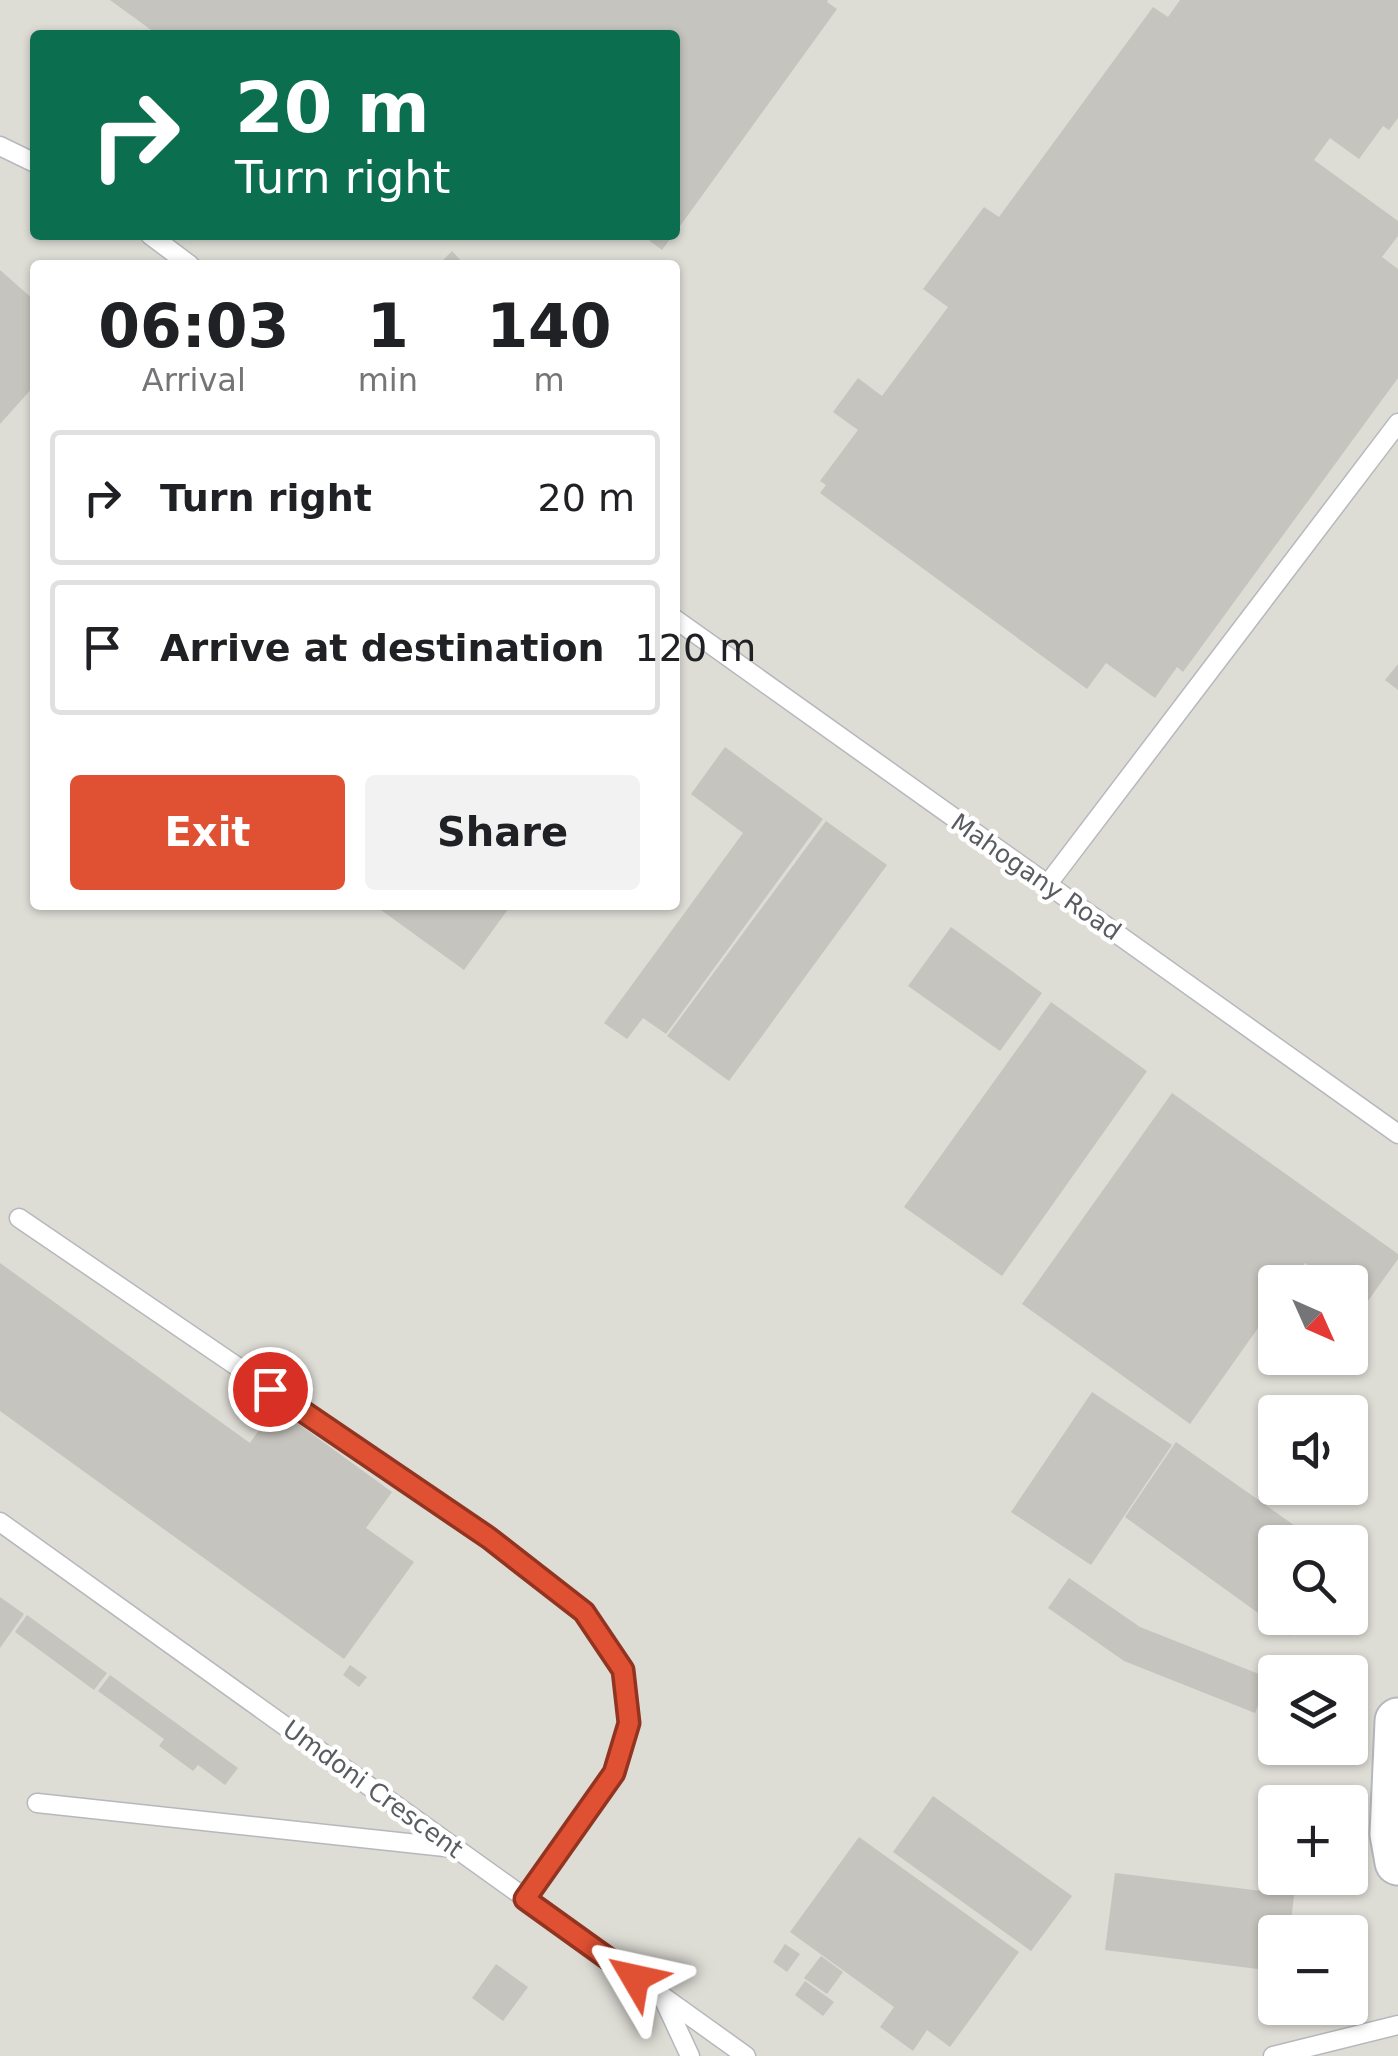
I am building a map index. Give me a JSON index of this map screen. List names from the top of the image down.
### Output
{
  "streets": {
    "lane": ["Mahogany Road", "Umdoni Crescent"]
  },
  "north": "bottom right",
  "page": {
    "turn": ["20 m", "Turn right"],
    "eta": [
      "06:03",
      "Arrival",
      "1",
      "min",
      "140",
      "m"
    ],
    "list": [
      {
        "name": "Turn right",
        "value": "20 m"
      },
      {
        "name": "Arrive at destination",
        "value": "120 m"
      }
    ],
    "buttons": ["Exit", "Share"],
    "map_buttons": ["+", "−"]
  }
}
